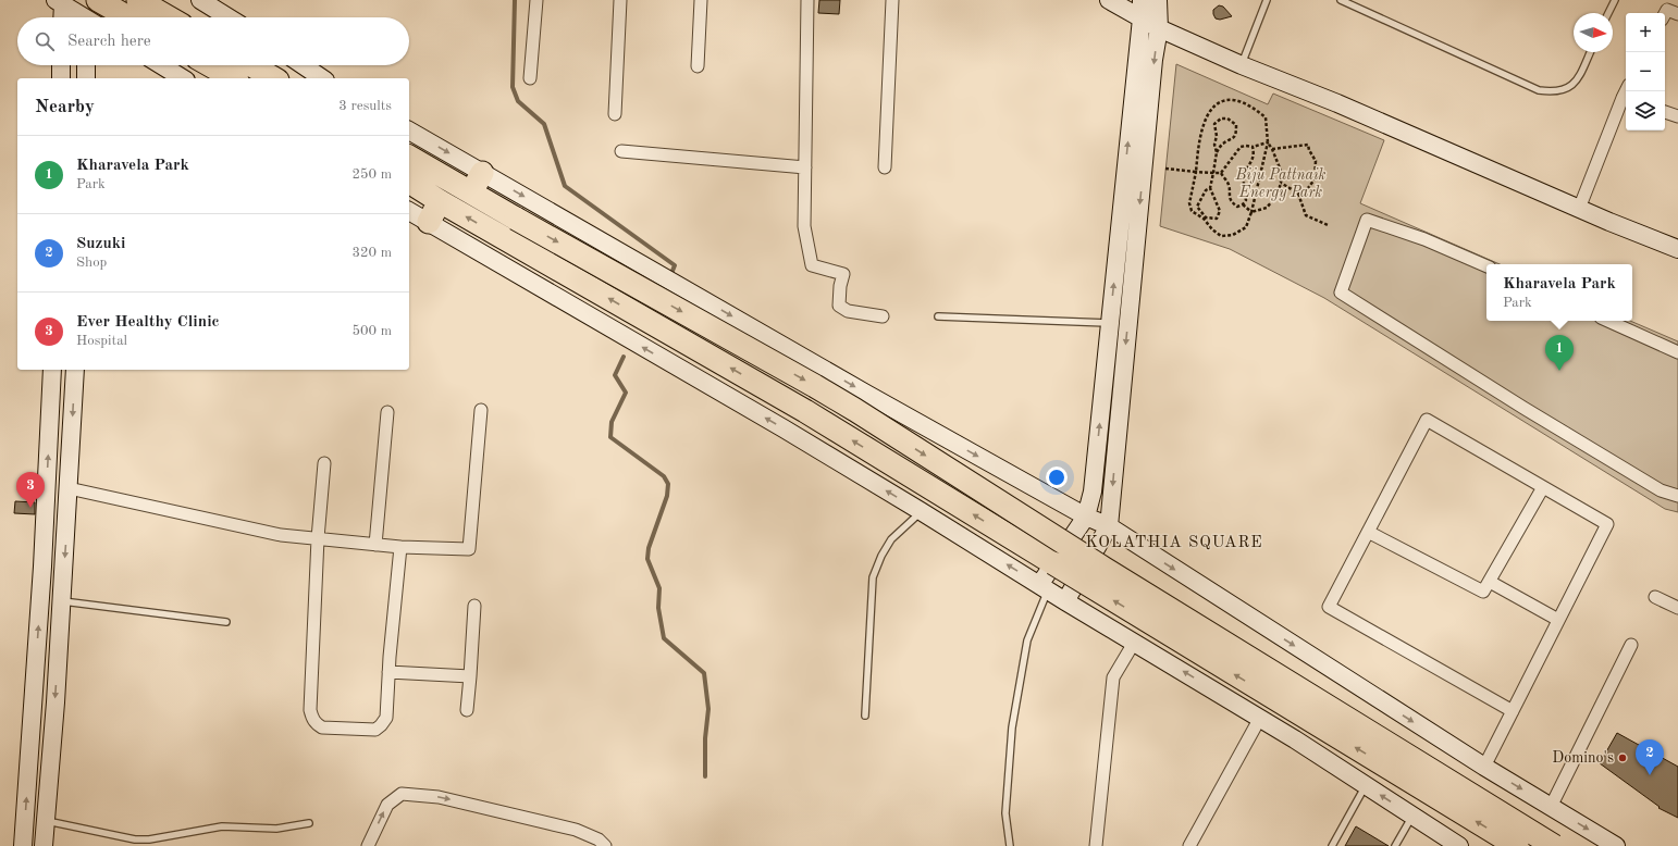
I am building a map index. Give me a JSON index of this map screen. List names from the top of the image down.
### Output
{
  "districts": ["KOLATHIA SQUARE"],
  "parks": ["Biju Pattnaik Energy Park"],
  "places": ["Domino's"],
  "north": "right",
  "page": {
    "map_buttons": ["+", "−"],
    "search": "Search here",
    "heading": ["Nearby", "3 results"],
    "list": [
      {
        "mark": "1",
        "name": "Kharavela Park",
        "note": "Park",
        "value": "250 m"
      },
      {
        "mark": "2",
        "name": "Suzuki",
        "note": "Shop",
        "value": "320 m"
      },
      {
        "mark": "3",
        "name": "Ever Healthy Clinic",
        "note": "Hospital",
        "value": "500 m"
      }
    ],
    "popup": ["Kharavela Park", "Park"],
    "pins": ["1", "3", "2"]
  }
}
